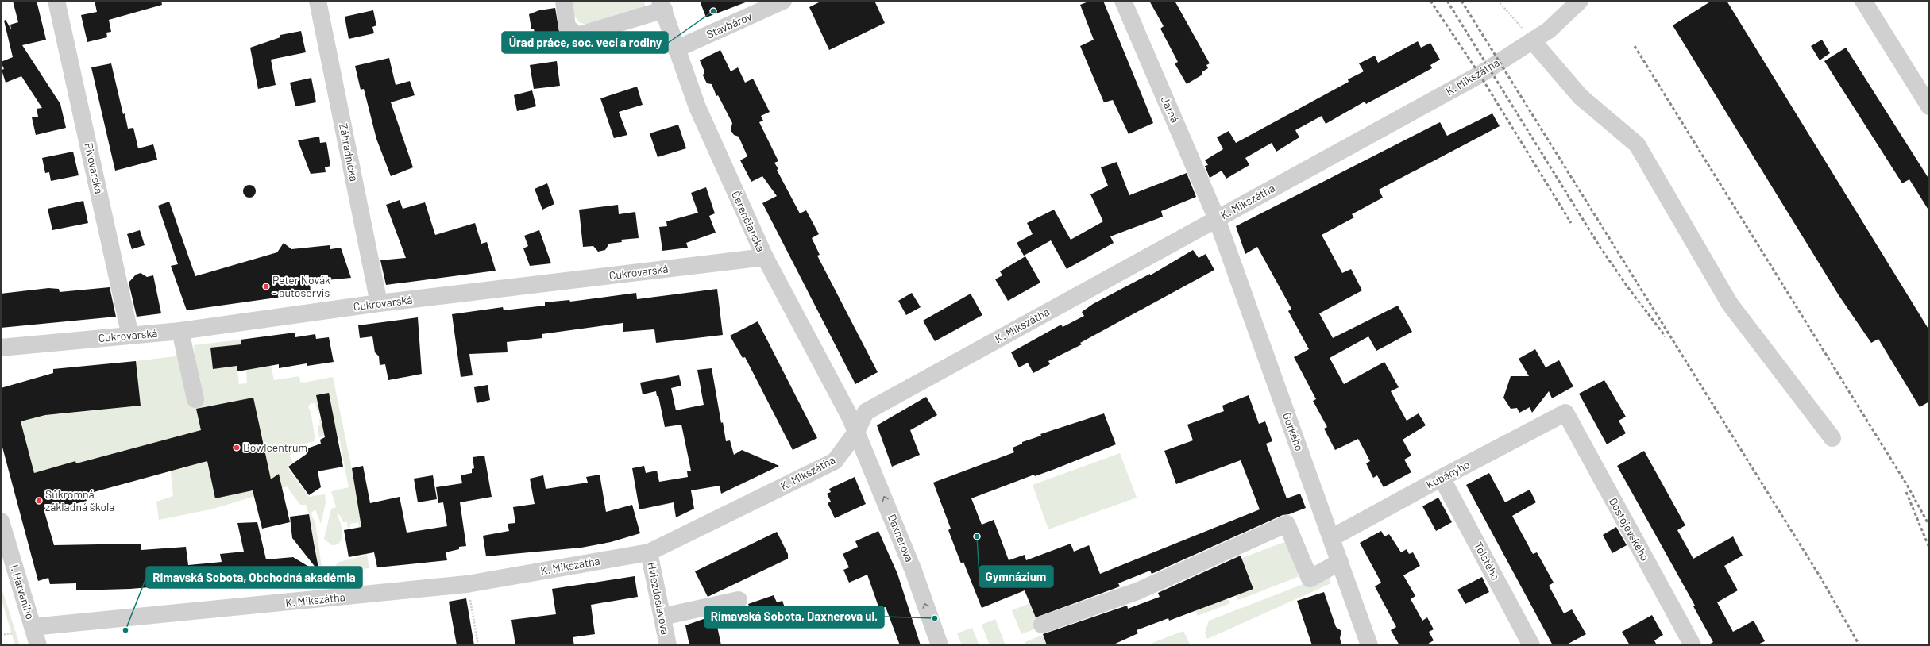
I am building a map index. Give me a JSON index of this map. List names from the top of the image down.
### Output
{
  "streets": {
    "street": [
      "Stavbárov",
      "K. Mikszátha",
      "Jarná",
      "Záhradnícka",
      "Pivovarská",
      "Čerenčianska",
      "Cukrovarská",
      "Gorkého",
      "Kubányho",
      "Dostojevského",
      "Daxnerova",
      "Tolstého",
      "I. Hatvaniho",
      "Hviezdoslavova"
    ]
  },
  "crossings": [
    ["Stavbárov", "Čerenčianska"],
    ["K. Mikszátha", "Jarná"],
    ["K. Mikszátha", "Čerenčianska"],
    ["K. Mikszátha", "Gorkého"],
    ["K. Mikszátha", "Daxnerova"],
    ["K. Mikszátha", "I. Hatvaniho"],
    ["K. Mikszátha", "Hviezdoslavova"],
    ["Jarná", "Gorkého"],
    ["Záhradnícka", "Cukrovarská"],
    ["Pivovarská", "Cukrovarská"],
    ["Čerenčianska", "Cukrovarská"],
    ["Čerenčianska", "Daxnerova"],
    ["Gorkého", "Kubányho"],
    ["Kubányho", "Dostojevského"],
    ["Kubányho", "Tolstého"]
  ],
  "one_way": ["Daxnerova"],
  "places": [
    "Úrad práce, soc. vecí a rodiny",
    "Peter Novák - autoservis",
    "Bowlcentrum",
    "Súkromná základná škola",
    "Gymnázium",
    "Rimavská Sobota, Daxnerova ul.",
    "Rimavská Sobota, Obchodná akadémia"
  ]
}
